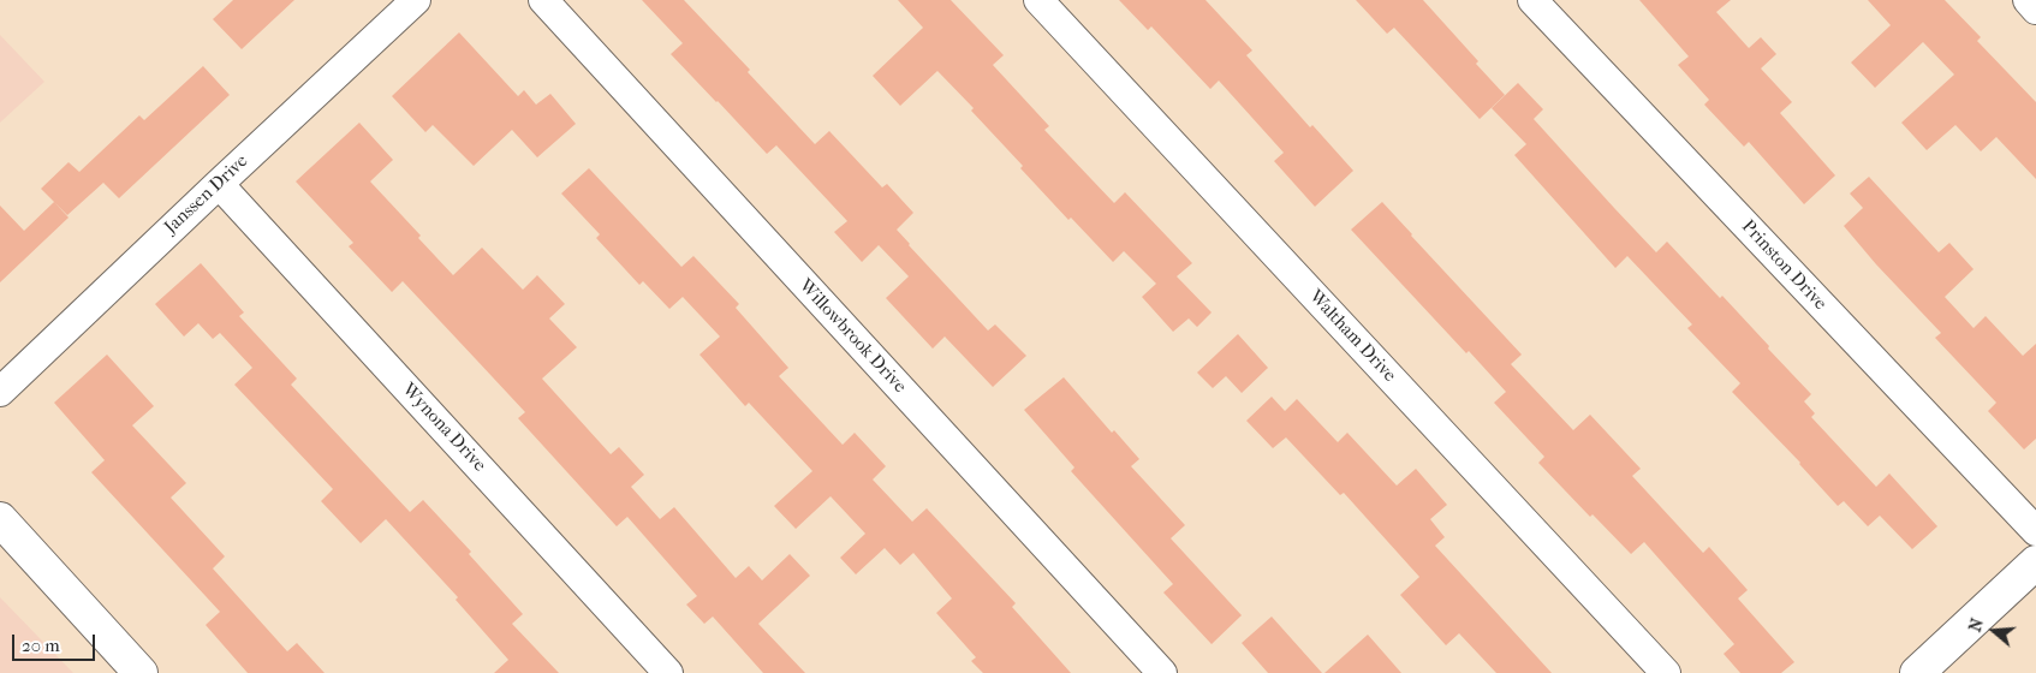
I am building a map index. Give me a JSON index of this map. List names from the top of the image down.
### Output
{
  "streets": {
    "street": [
      "Janssen Drive",
      "Prinston Drive",
      "Willowbrook Drive",
      "Waltham Drive",
      "Wynona Drive"
    ]
  },
  "crossings": [
    ["Janssen Drive", "Wynona Drive"]
  ],
  "scale_bar": "20 m",
  "north": "left"
}
